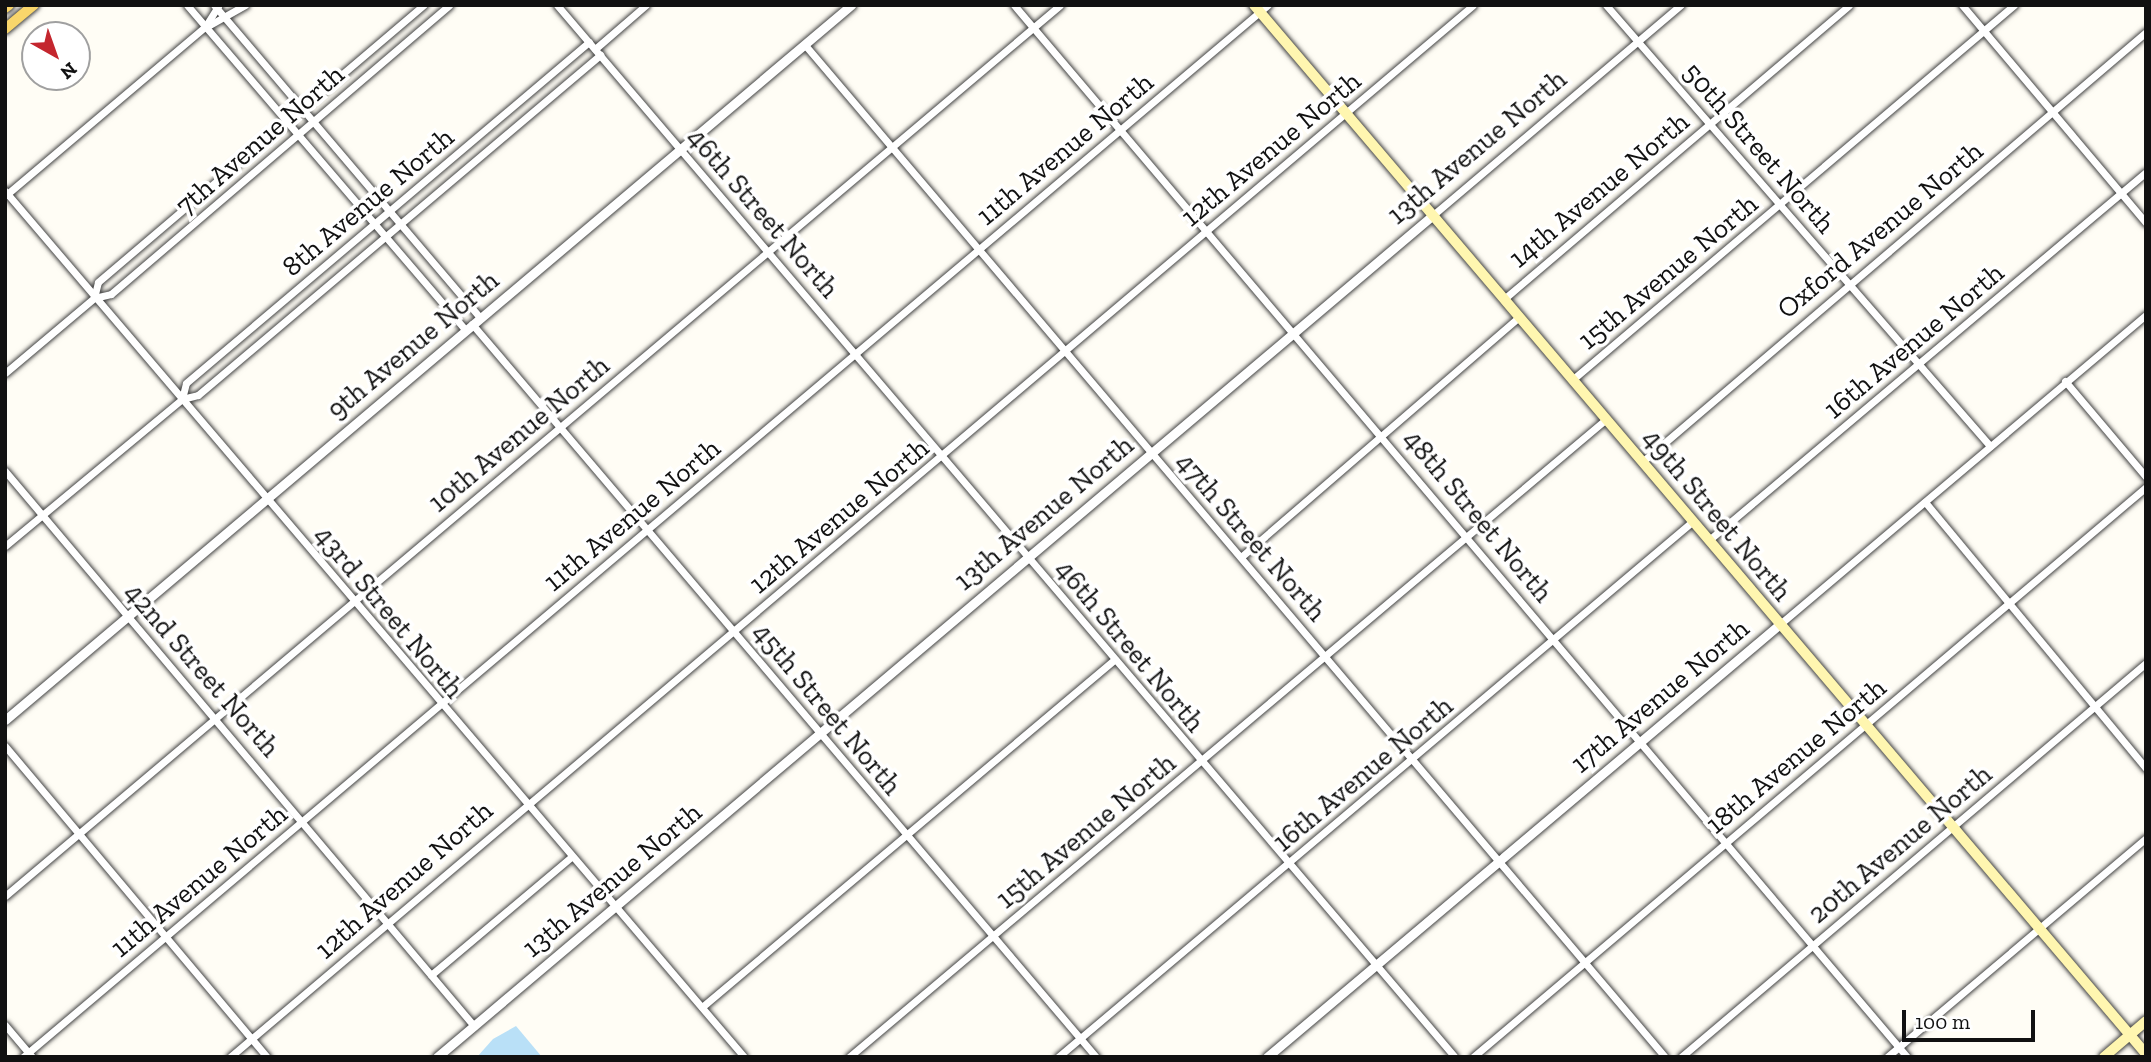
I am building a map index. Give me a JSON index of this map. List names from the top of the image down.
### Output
{
  "streets": {
    "main road": ["49th Street North"],
    "street": [
      "7th Avenue North",
      "13th Avenue North",
      "50th Street North",
      "11th Avenue North",
      "12th Avenue North",
      "14th Avenue North",
      "8th Avenue North",
      "46th Street North",
      "Oxford Avenue North",
      "15th Avenue North",
      "16th Avenue North",
      "9th Avenue North",
      "10th Avenue North",
      "48th Street North",
      "47th Street North",
      "43rd Street North",
      "42nd Street North",
      "17th Avenue North",
      "45th Street North",
      "18th Avenue North",
      "20th Avenue North"
    ]
  },
  "crossings": [
    ["7th Avenue North", "43rd Street North"],
    ["7th Avenue North", "45th Street North"],
    ["13th Avenue North", "50th Street North"],
    ["13th Avenue North", "46th Street North"],
    ["13th Avenue North", "49th Street North"],
    ["13th Avenue North", "48th Street North"],
    ["13th Avenue North", "47th Street North"],
    ["13th Avenue North", "43rd Street North"],
    ["13th Avenue North", "42nd Street North"],
    ["13th Avenue North", "45th Street North"],
    ["50th Street North", "14th Avenue North"],
    ["50th Street North", "Oxford Avenue North"],
    ["50th Street North", "15th Avenue North"],
    ["50th Street North", "16th Avenue North"],
    ["50th Street North", "17th Avenue North"],
    ["11th Avenue North", "46th Street North"],
    ["11th Avenue North", "49th Street North"],
    ["11th Avenue North", "48th Street North"],
    ["11th Avenue North", "47th Street North"],
    ["11th Avenue North", "43rd Street North"],
    ["11th Avenue North", "42nd Street North"],
    ["11th Avenue North", "45th Street North"],
    ["12th Avenue North", "46th Street North"],
    ["12th Avenue North", "49th Street North"],
    ["12th Avenue North", "48th Street North"],
    ["12th Avenue North", "47th Street North"],
    ["12th Avenue North", "43rd Street North"],
    ["12th Avenue North", "42nd Street North"],
    ["12th Avenue North", "45th Street North"],
    ["14th Avenue North", "49th Street North"],
    ["14th Avenue North", "48th Street North"],
    ["14th Avenue North", "47th Street North"],
    ["8th Avenue North", "46th Street North"],
    ["8th Avenue North", "43rd Street North"],
    ["8th Avenue North", "42nd Street North"],
    ["8th Avenue North", "45th Street North"],
    ["46th Street North", "15th Avenue North"],
    ["46th Street North", "16th Avenue North"],
    ["46th Street North", "9th Avenue North"],
    ["46th Street North", "10th Avenue North"],
    ["46th Street North", "17th Avenue North"],
    ["Oxford Avenue North", "49th Street North"],
    ["15th Avenue North", "49th Street North"],
    ["15th Avenue North", "48th Street North"],
    ["15th Avenue North", "47th Street North"],
    ["15th Avenue North", "45th Street North"],
    ["16th Avenue North", "49th Street North"],
    ["16th Avenue North", "48th Street North"],
    ["16th Avenue North", "47th Street North"],
    ["16th Avenue North", "45th Street North"],
    ["9th Avenue North", "47th Street North"],
    ["9th Avenue North", "43rd Street North"],
    ["9th Avenue North", "42nd Street North"],
    ["9th Avenue North", "45th Street North"],
    ["10th Avenue North", "48th Street North"],
    ["10th Avenue North", "47th Street North"],
    ["10th Avenue North", "43rd Street North"],
    ["10th Avenue North", "42nd Street North"],
    ["10th Avenue North", "45th Street North"],
    ["49th Street North", "17th Avenue North"],
    ["49th Street North", "18th Avenue North"],
    ["49th Street North", "20th Avenue North"],
    ["48th Street North", "17th Avenue North"],
    ["48th Street North", "18th Avenue North"],
    ["48th Street North", "20th Avenue North"],
    ["47th Street North", "17th Avenue North"],
    ["47th Street North", "18th Avenue North"]
  ],
  "scale_bar": "100 m",
  "north": "bottom right"
}
